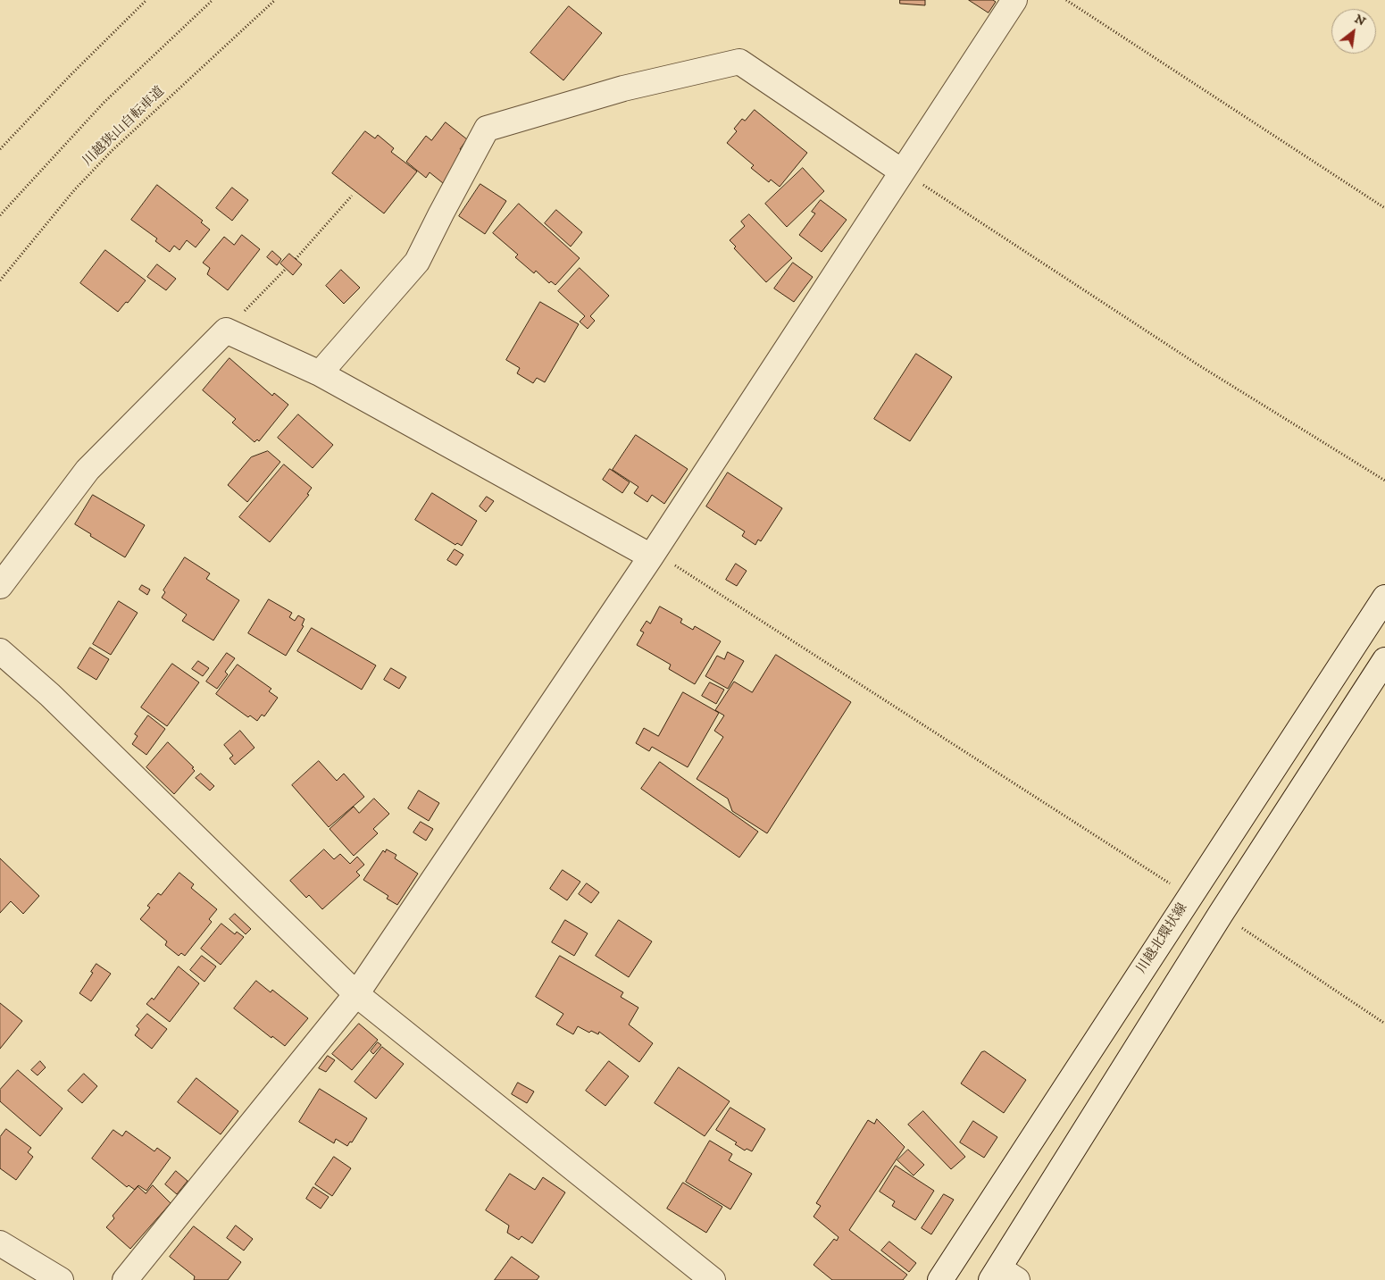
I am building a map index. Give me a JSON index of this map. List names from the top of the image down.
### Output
{
  "streets": {
    "street": ["川越北環状線"],
    "path": ["川越狭山自転車道"]
  },
  "north": "top right"
}
